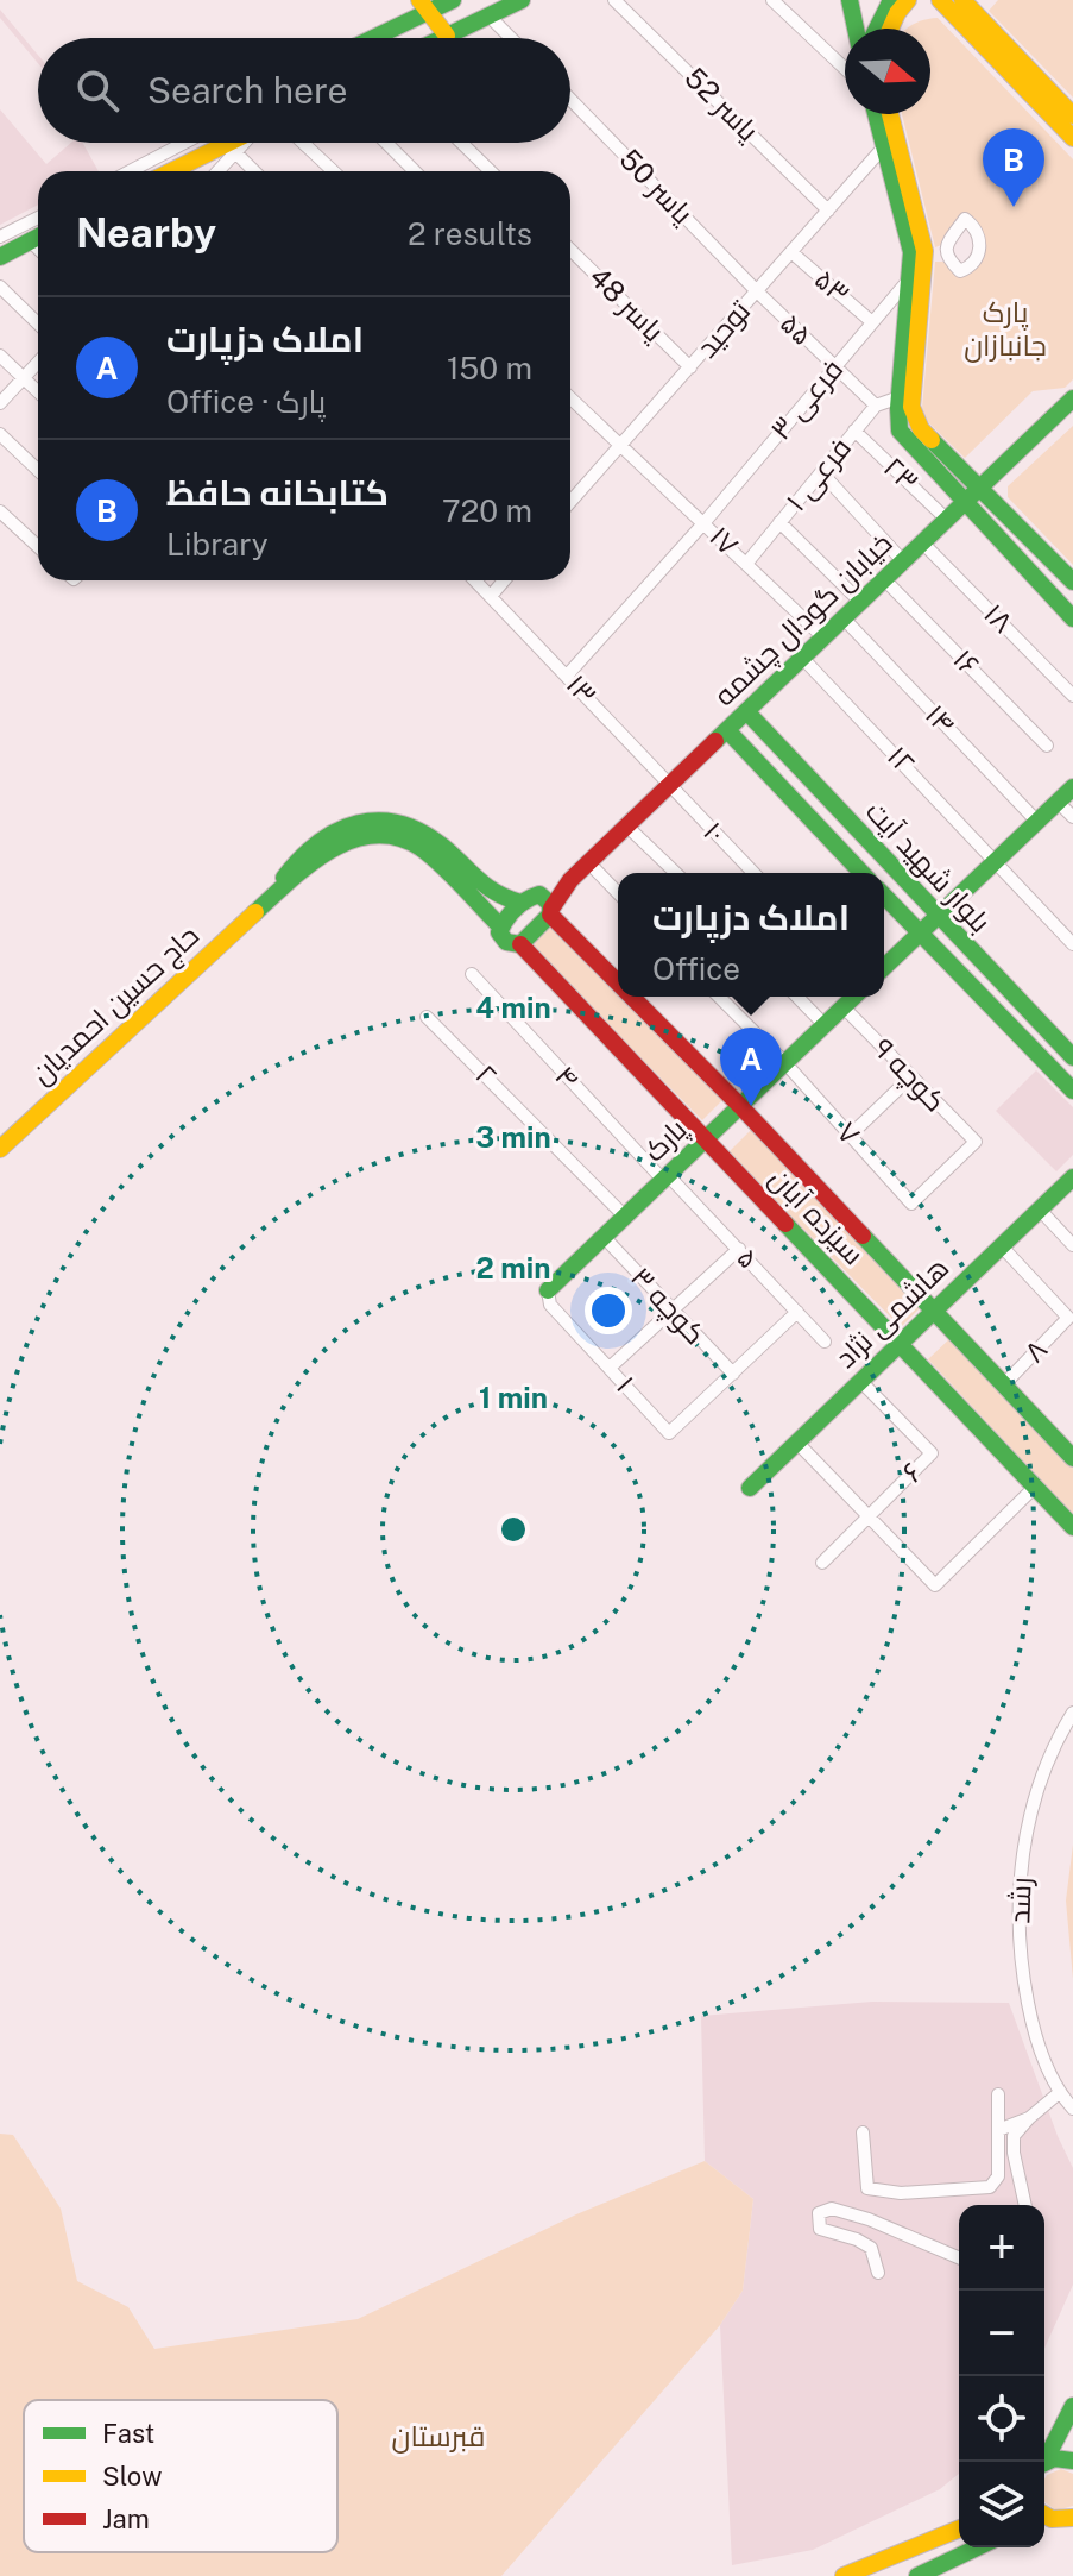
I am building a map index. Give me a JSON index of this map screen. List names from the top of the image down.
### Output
{
  "streets": {
    "main road": [
      "خیابان گودال چشمه",
      "بلوار شهید آیت",
      "حاج حسین احمدیان",
      "پارک",
      "سیزده آبان",
      "هاشمی نژاد"
    ],
    "street": [
      "یاسر 52",
      "یاسر 50",
      "۵۳",
      "یاسر 48",
      "توحید",
      "۵۵",
      "فرعی ۳",
      "فرعی ۱",
      "۲۳",
      "۱۷",
      "۱۸",
      "۱۶",
      "۱۳",
      "۱۴",
      "۱۲",
      "۱۰",
      "۲",
      "کوچه ۹",
      "۴",
      "۷",
      "۵",
      "کوچه ۳",
      "۸",
      "۱",
      "۶",
      "رشد"
    ]
  },
  "crossings": [
    ["یاسر 52", "توحید"],
    ["یاسر 50", "توحید"],
    ["یاسر 50", "۵۵"],
    ["۵۳", "توحید"],
    ["۵۳", "فرعی ۳"],
    ["یاسر 48", "توحید"],
    ["توحید", "۵۵"],
    ["توحید", "۱۷"],
    ["۵۵", "فرعی ۳"],
    ["۵۵", "فرعی ۱"],
    ["فرعی ۳", "۱۷"],
    ["فرعی ۳", "۱۳"],
    ["فرعی ۱", "۲۳"],
    ["فرعی ۱", "۱۷"],
    ["۲۳", "خیابان گودال چشمه"],
    ["۱۷", "خیابان گودال چشمه"],
    ["۱۸", "خیابان گودال چشمه"],
    ["خیابان گودال چشمه", "۱۶"],
    ["خیابان گودال چشمه", "۱۳"],
    ["خیابان گودال چشمه", "۱۴"],
    ["خیابان گودال چشمه", "۱۲"],
    ["خیابان گودال چشمه", "۱۰"],
    ["خیابان گودال چشمه", "بلوار شهید آیت"],
    ["خیابان گودال چشمه", "سیزده آبان"],
    ["۱۳", "۱۰"],
    ["حاج حسین احمدیان", "سیزده آبان"],
    ["۲", "پارک"],
    ["کوچه ۹", "۷"],
    ["کوچه ۹", "پارک"],
    ["۴", "پارک"],
    ["۴", "۵"],
    ["۷", "پارک"],
    ["پارک", "سیزده آبان"],
    ["پارک", "۵"],
    ["پارک", "کوچه ۳"],
    ["پارک", "۱"],
    ["سیزده آبان", "هاشمی نژاد"],
    ["سیزده آبان", "۸"],
    ["کوچه ۳", "۱"],
    ["هاشمی نژاد", "۸"],
    ["هاشمی نژاد", "۶"]
  ],
  "parks": ["پارک جانبازان", "قبرستان"],
  "legend": ["Fast", "Slow", "Jam"],
  "north": "right",
  "page": {
    "search": "Search here",
    "pins": ["B", "A"],
    "heading": ["Nearby", "2 results"],
    "list": [
      {
        "mark": "A",
        "name": "املاک دزپارت",
        "note": "Office · پارک",
        "value": "150 m"
      },
      {
        "mark": "B",
        "name": "کتابخانه حافظ",
        "note": "Library",
        "value": "720 m"
      }
    ],
    "popup": ["املاک دزپارت", "Office"],
    "map_buttons": ["+", "−"]
  },
  "rings": [
    "4 min",
    "3 min",
    "2 min",
    "1 min"
  ]
}
